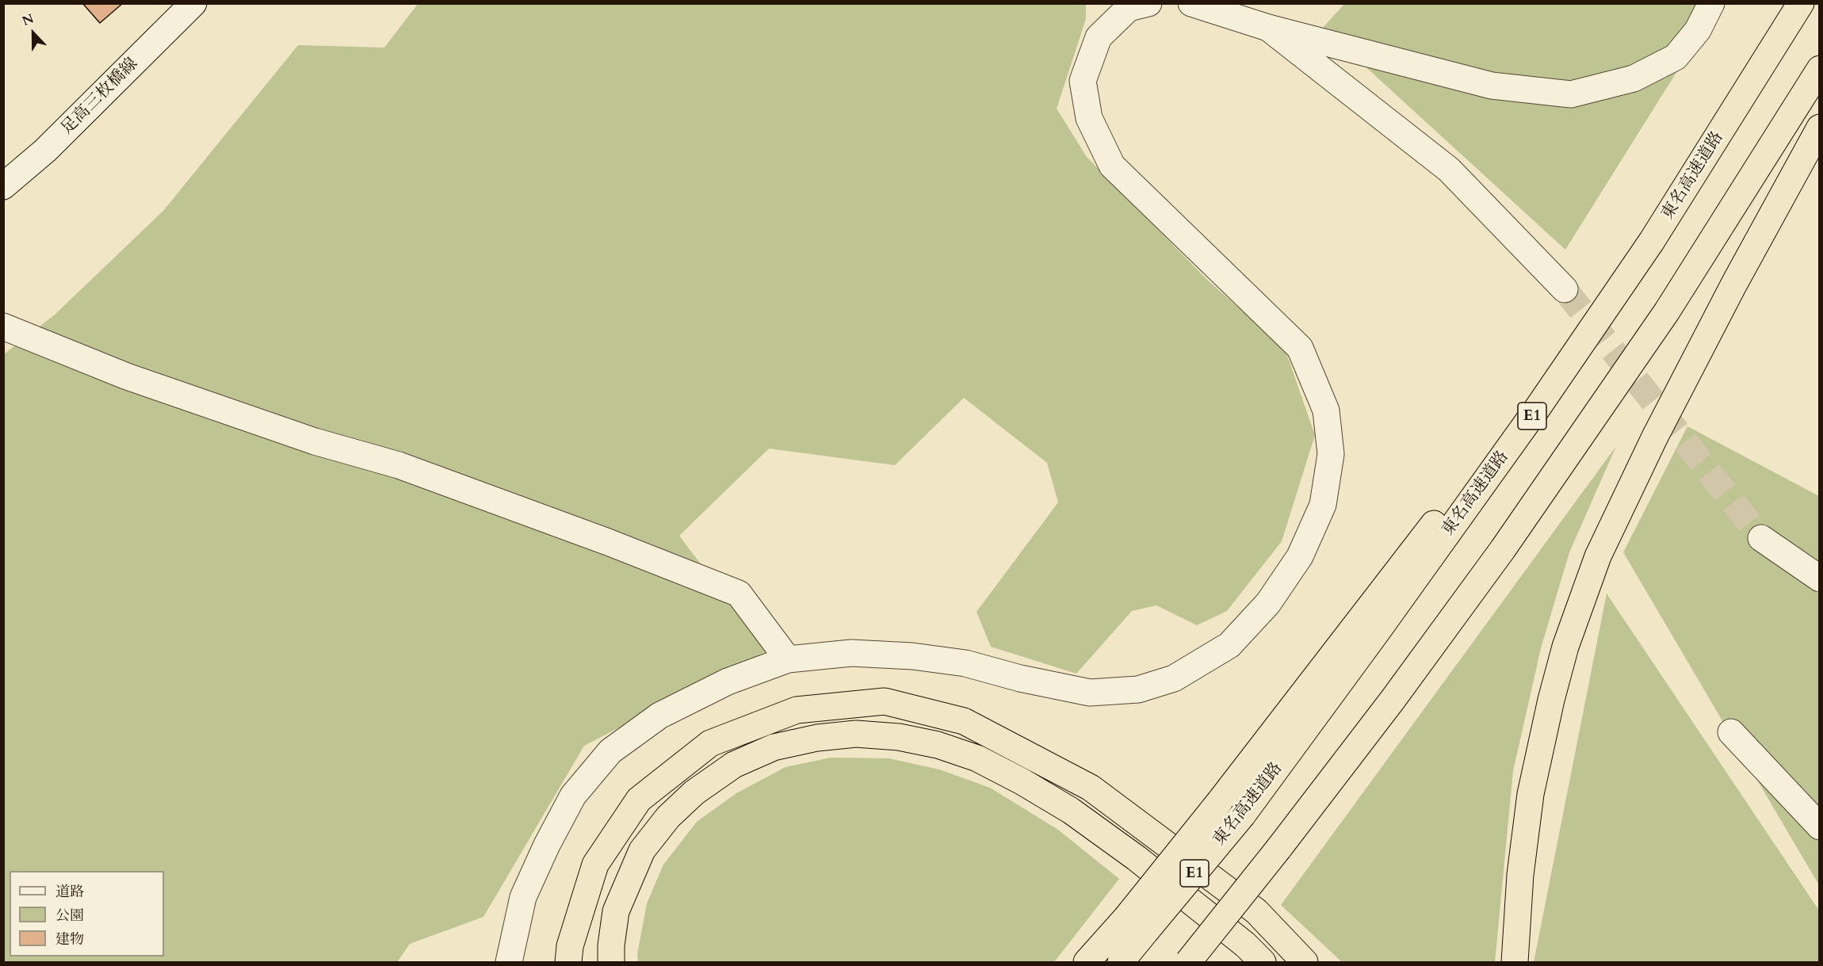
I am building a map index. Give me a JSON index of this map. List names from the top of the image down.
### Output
{
  "streets": {
    "highway": ["東名高速道路", "E1"],
    "street": ["足高三枚橋線"]
  },
  "legend": ["道路", "公園", "建物"],
  "north": "top"
}
